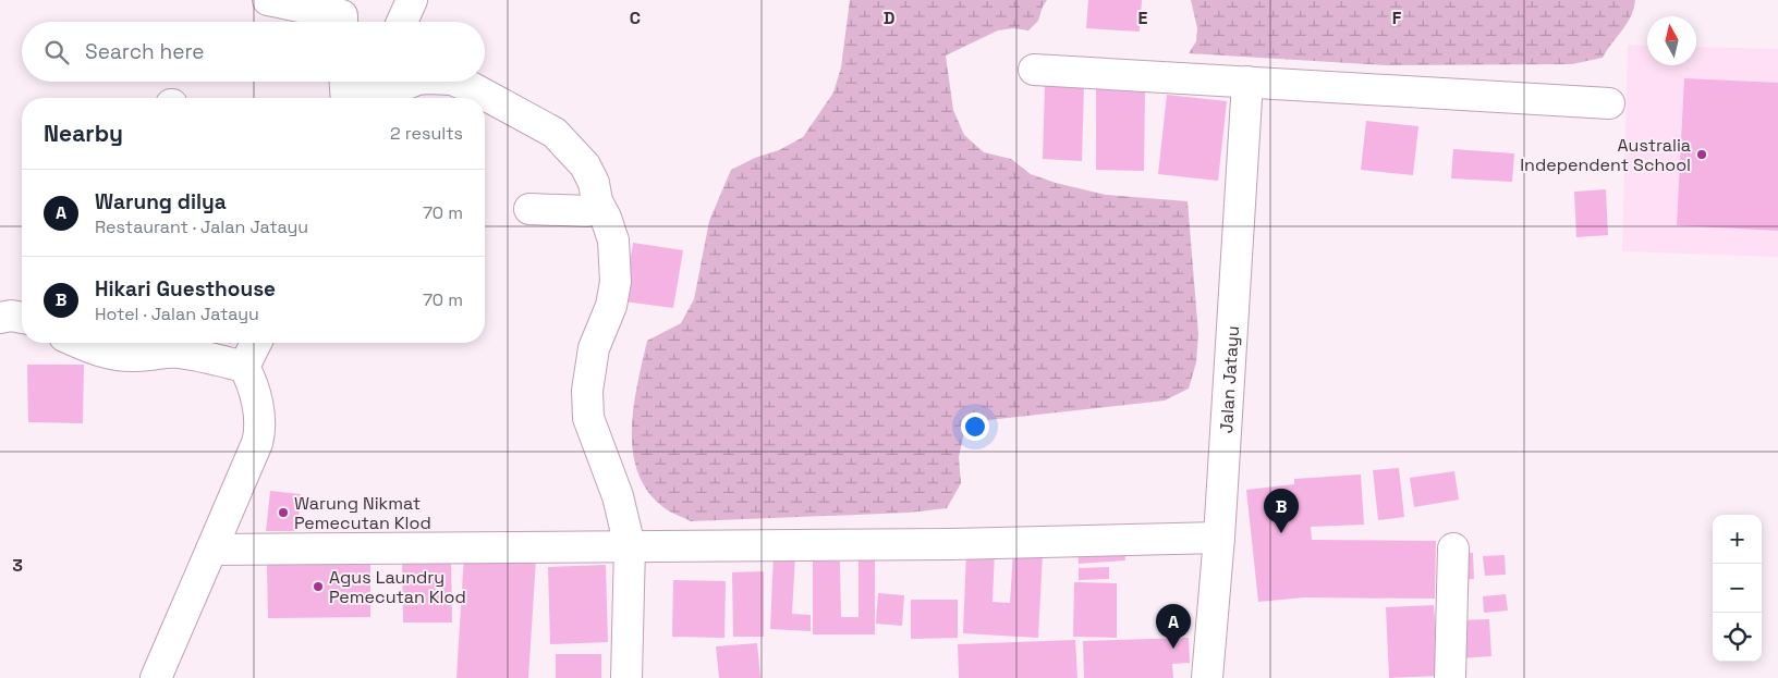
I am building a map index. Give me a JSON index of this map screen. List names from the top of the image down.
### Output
{
  "streets": {
    "street": ["Jalan Jatayu"]
  },
  "places": ["Australia Independent School", "Warung Nikmat Pemecutan Klod", "Agus Laundry Pemecutan Klod"],
  "north": "top",
  "page": {
    "search": "Search here",
    "heading": ["Nearby", "2 results"],
    "list": [
      {
        "mark": "A",
        "name": "Warung dilya",
        "note": "Restaurant · Jalan Jatayu",
        "value": "70 m"
      },
      {
        "mark": "B",
        "name": "Hikari Guesthouse",
        "note": "Hotel · Jalan Jatayu",
        "value": "70 m"
      }
    ],
    "pins": ["B", "A"],
    "map_buttons": ["+", "−"]
  },
  "grid": {
    "columns": [
      "C",
      "D",
      "E",
      "F"
    ],
    "rows": ["3"]
  }
}
